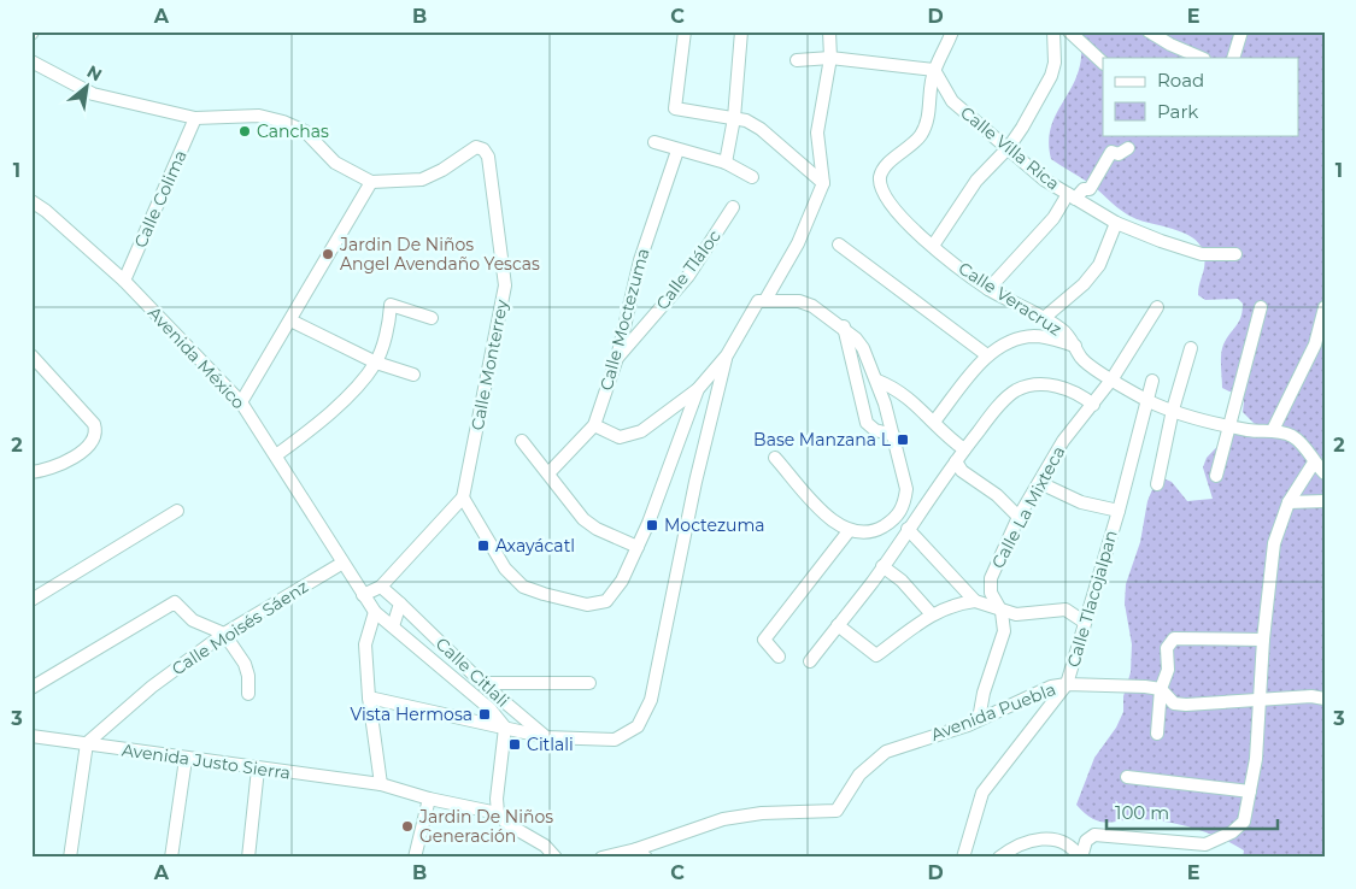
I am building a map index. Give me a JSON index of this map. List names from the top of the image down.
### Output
{
  "streets": {
    "street": [
      "Calle Villa Rica",
      "Calle Colima",
      "Calle Tláloc",
      "Calle Veracruz",
      "Calle Moctezuma",
      "Avenida México",
      "Calle Monterrey",
      "Calle La Mixteca",
      "Calle Tlacojalpan",
      "Calle Moisés Sáenz",
      "Calle Citlali",
      "Avenida Puebla",
      "Avenida Justo Sierra"
    ]
  },
  "crossings": [
    ["Calle Villa Rica", "Calle Veracruz"],
    ["Calle Colima", "Avenida México"],
    ["Calle Tláloc", "Calle Moctezuma"],
    ["Calle Veracruz", "Calle La Mixteca"],
    ["Calle Veracruz", "Calle Tlacojalpan"],
    ["Avenida México", "Calle Moisés Sáenz"],
    ["Avenida México", "Calle Citlali"],
    ["Calle La Mixteca", "Avenida Puebla"],
    ["Calle Tlacojalpan", "Avenida Puebla"],
    ["Calle Moisés Sáenz", "Avenida Justo Sierra"]
  ],
  "places": {
    "other": ["Canchas", "Jardin De Niños Angel Avendaño Yescas", "Jardin De Niños Generación"],
    "transit": [
      "Base Manzana L",
      "Moctezuma",
      "Axayácatl",
      "Vista Hermosa",
      "Citlali"
    ]
  },
  "legend": ["Road", "Park"],
  "scale_bar": "100 m",
  "north": "top right",
  "grid": {
    "columns": [
      "A",
      "B",
      "C",
      "D",
      "E"
    ],
    "rows": ["1", "2", "3"]
  }
}
